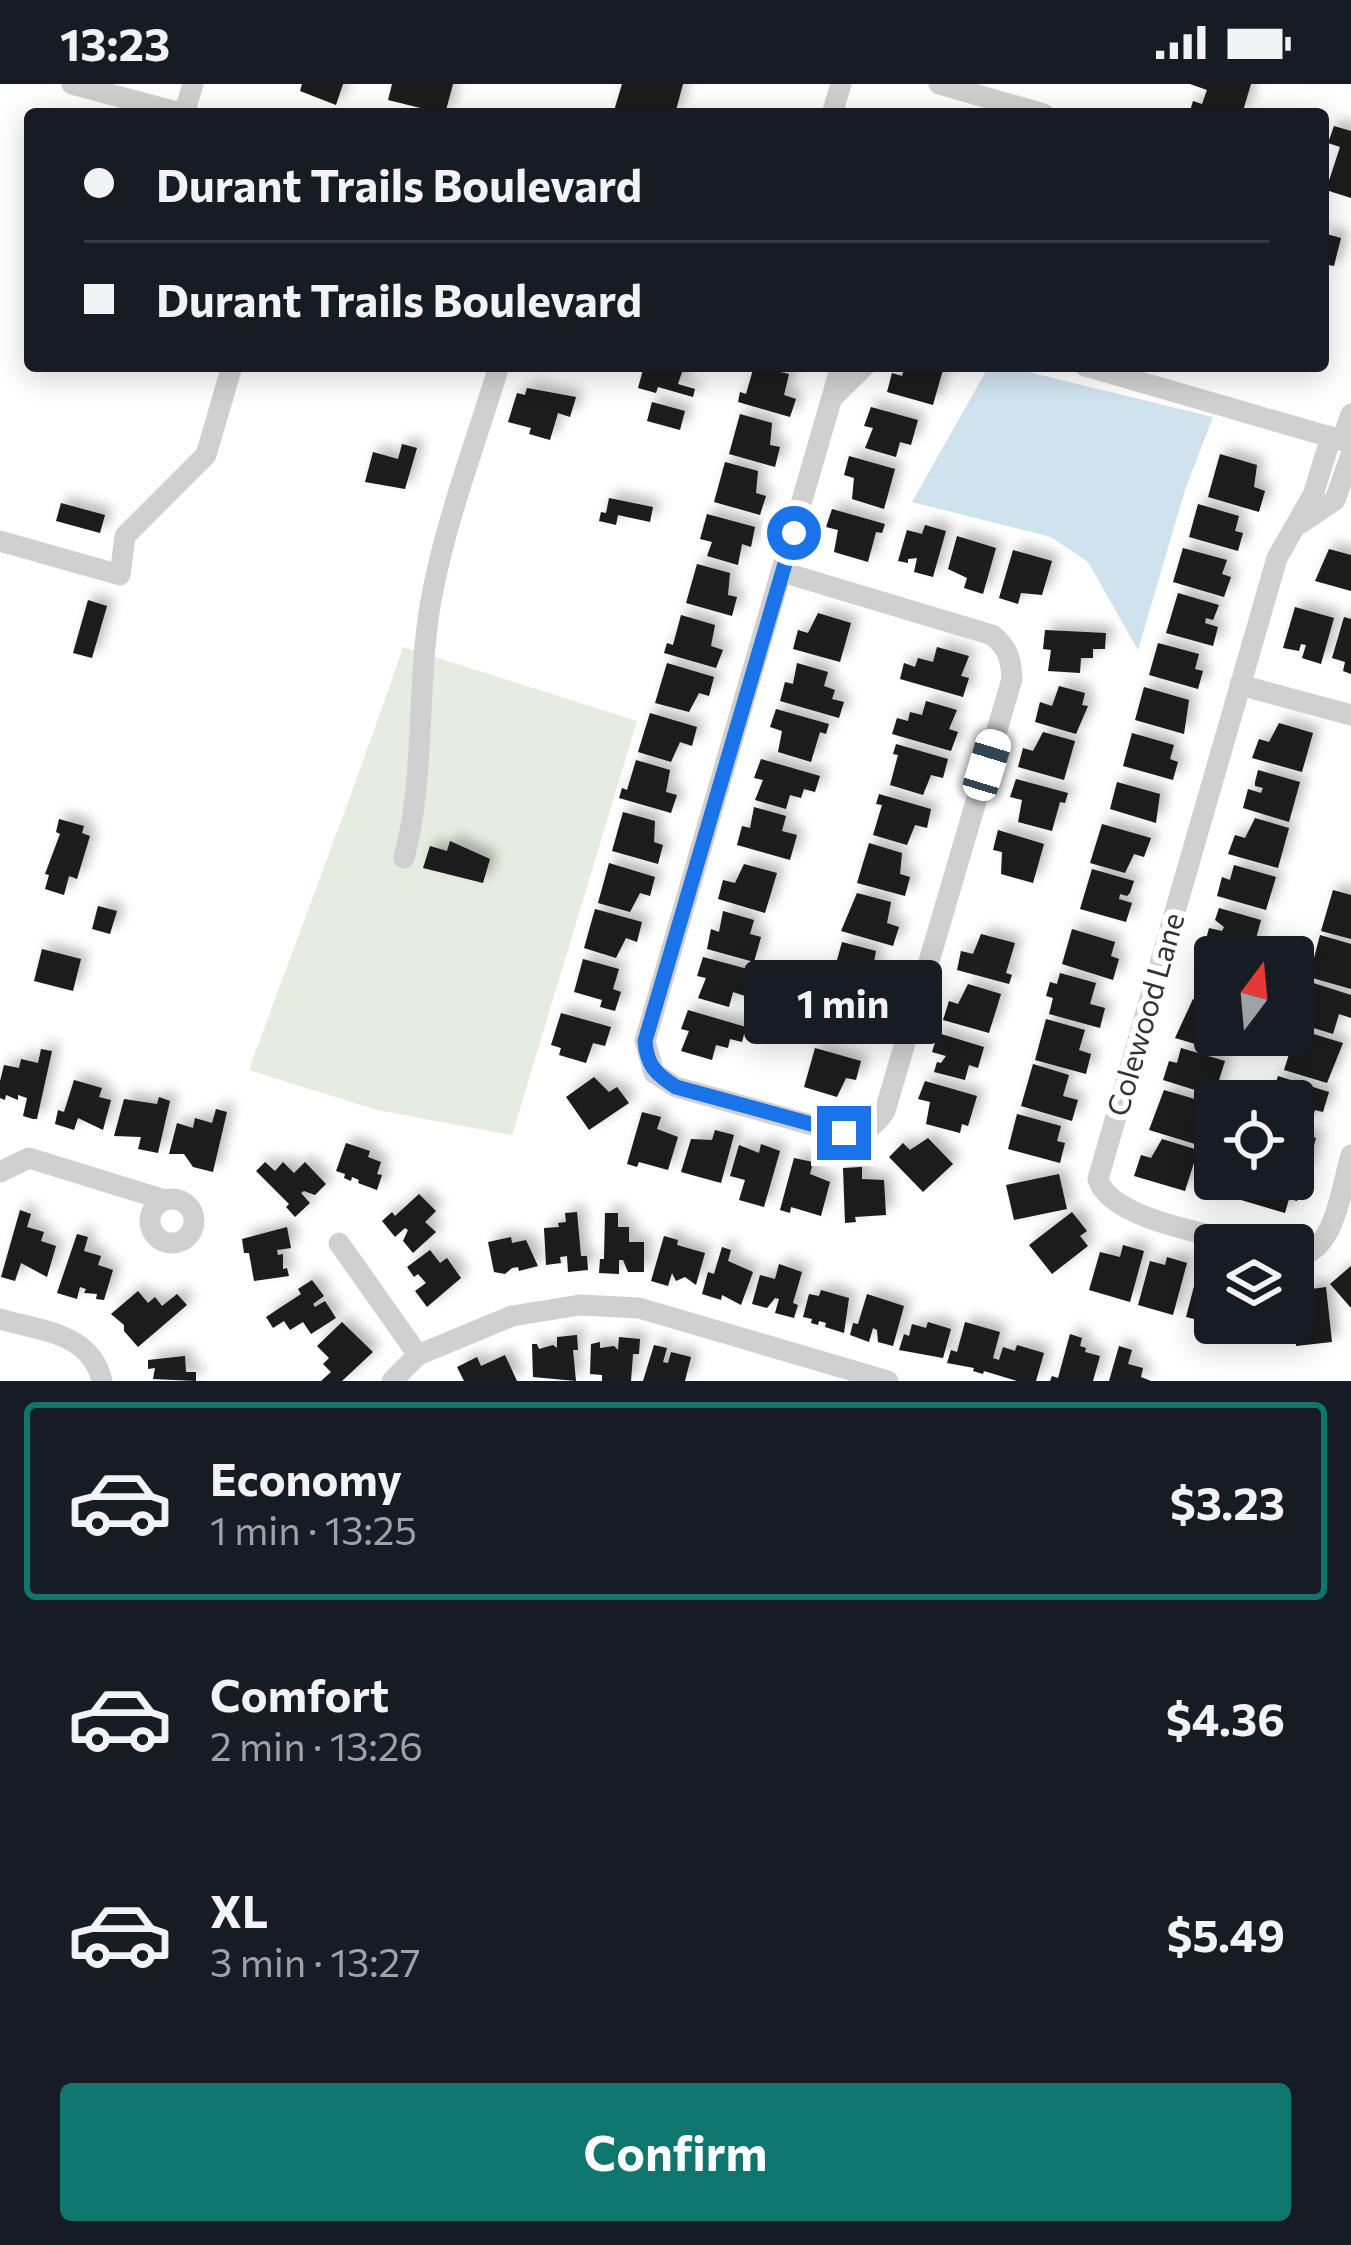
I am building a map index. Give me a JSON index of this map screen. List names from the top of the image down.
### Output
{
  "streets": {
    "street": ["Colewood Lane"]
  },
  "north": "top",
  "page": {
    "status": "13:23",
    "banner": ["Durant Trails Boulevard", "Durant Trails Boulevard"],
    "bubble": "1 min",
    "list": [
      {
        "name": "Economy",
        "note": "1 min · 13:25",
        "value": "$3.23"
      },
      {
        "name": "Comfort",
        "note": "2 min · 13:26",
        "value": "$4.36"
      },
      {
        "name": "XL",
        "note": "3 min · 13:27",
        "value": "$5.49"
      }
    ],
    "buttons": "Confirm"
  }
}
